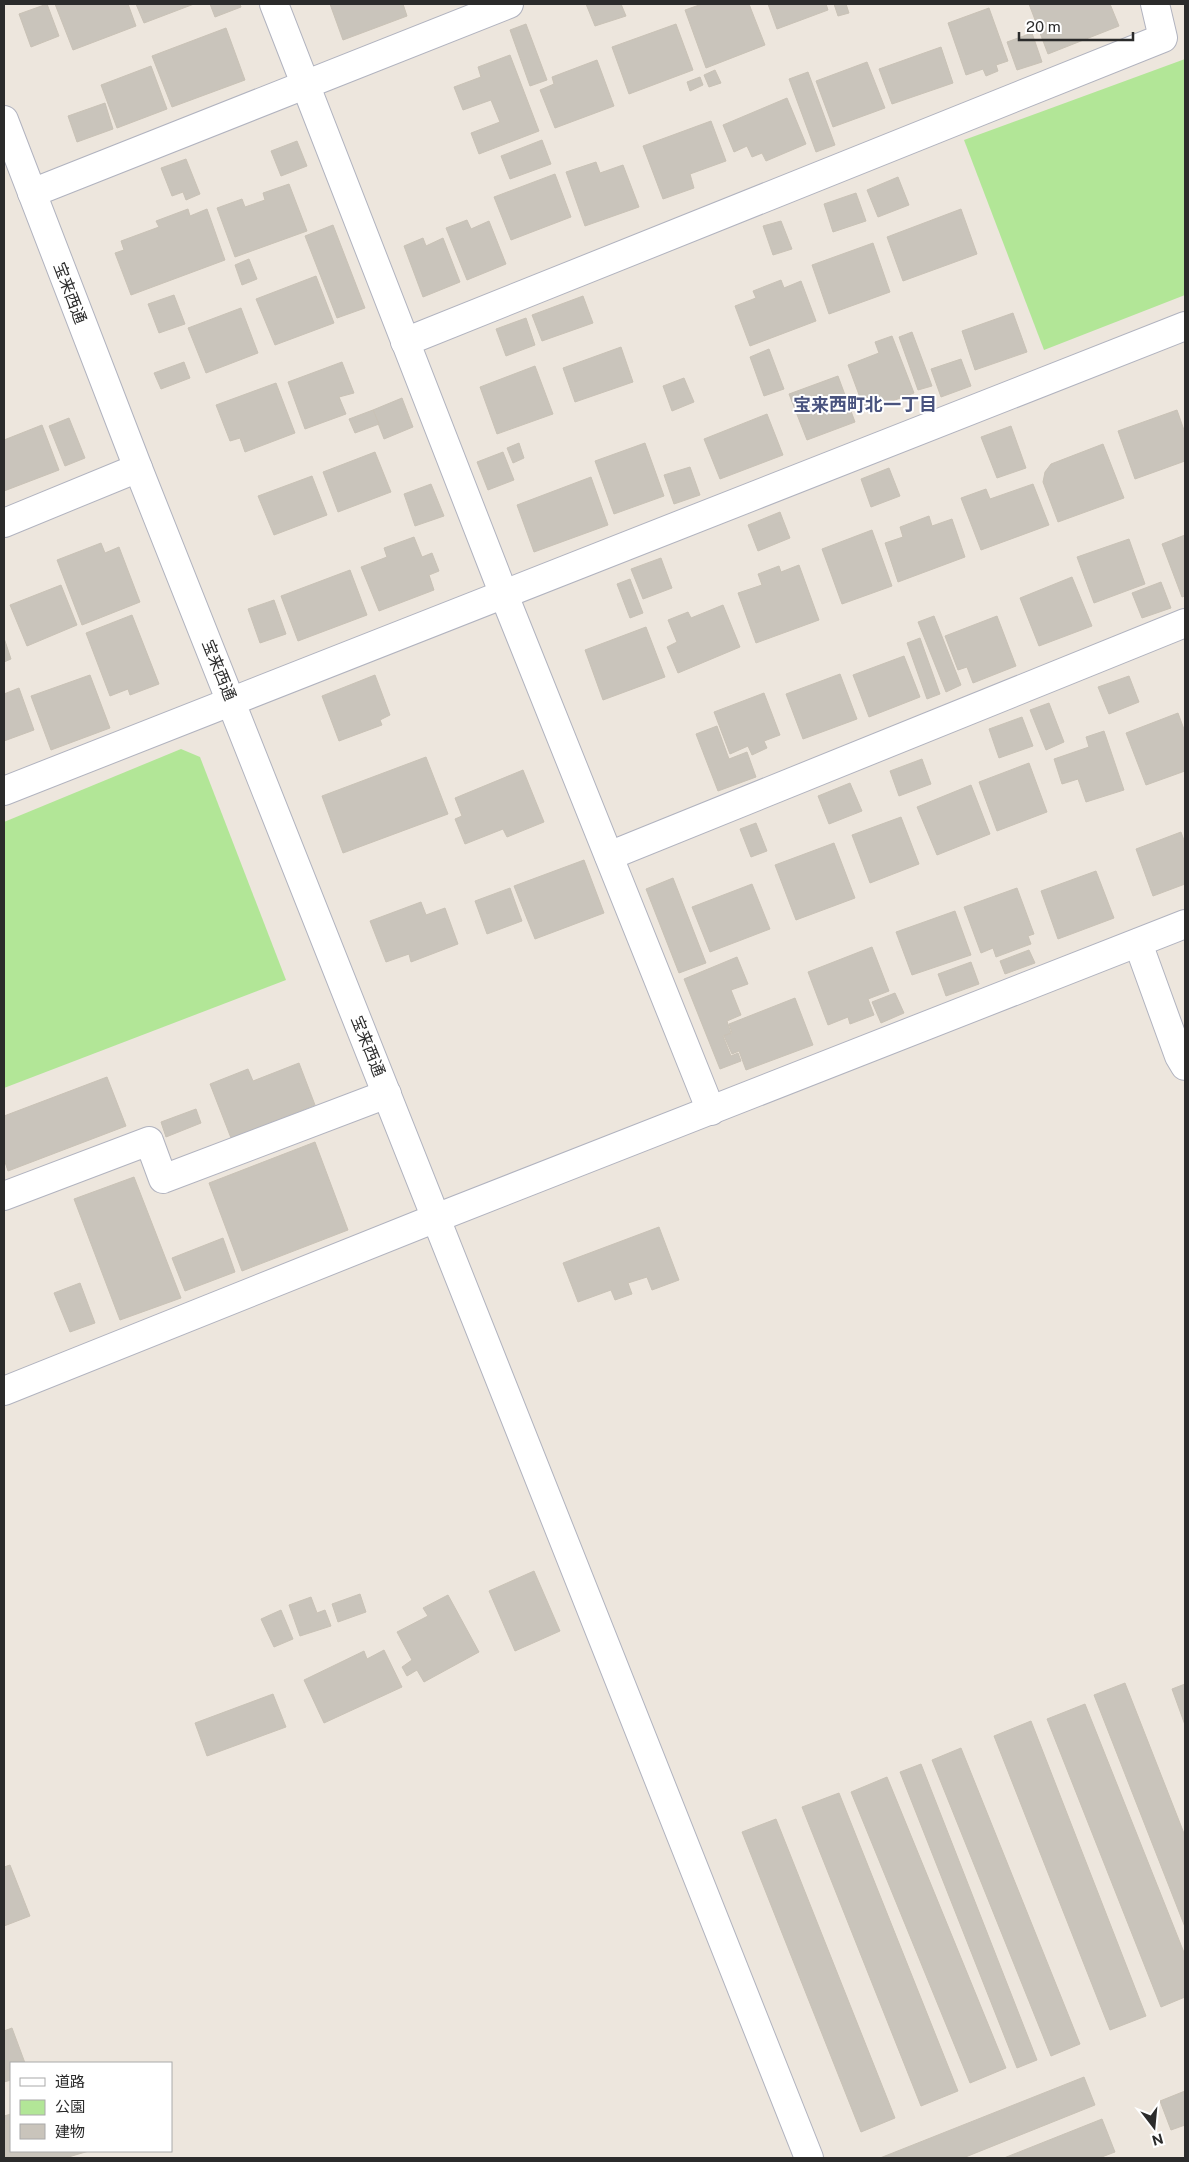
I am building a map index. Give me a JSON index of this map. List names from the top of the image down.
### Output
{
  "streets": {
    "street": ["宝来西通"]
  },
  "districts": ["宝来西町北一丁目"],
  "legend": ["道路", "公園", "建物"],
  "scale_bar": "20 m",
  "north": "bottom"
}
